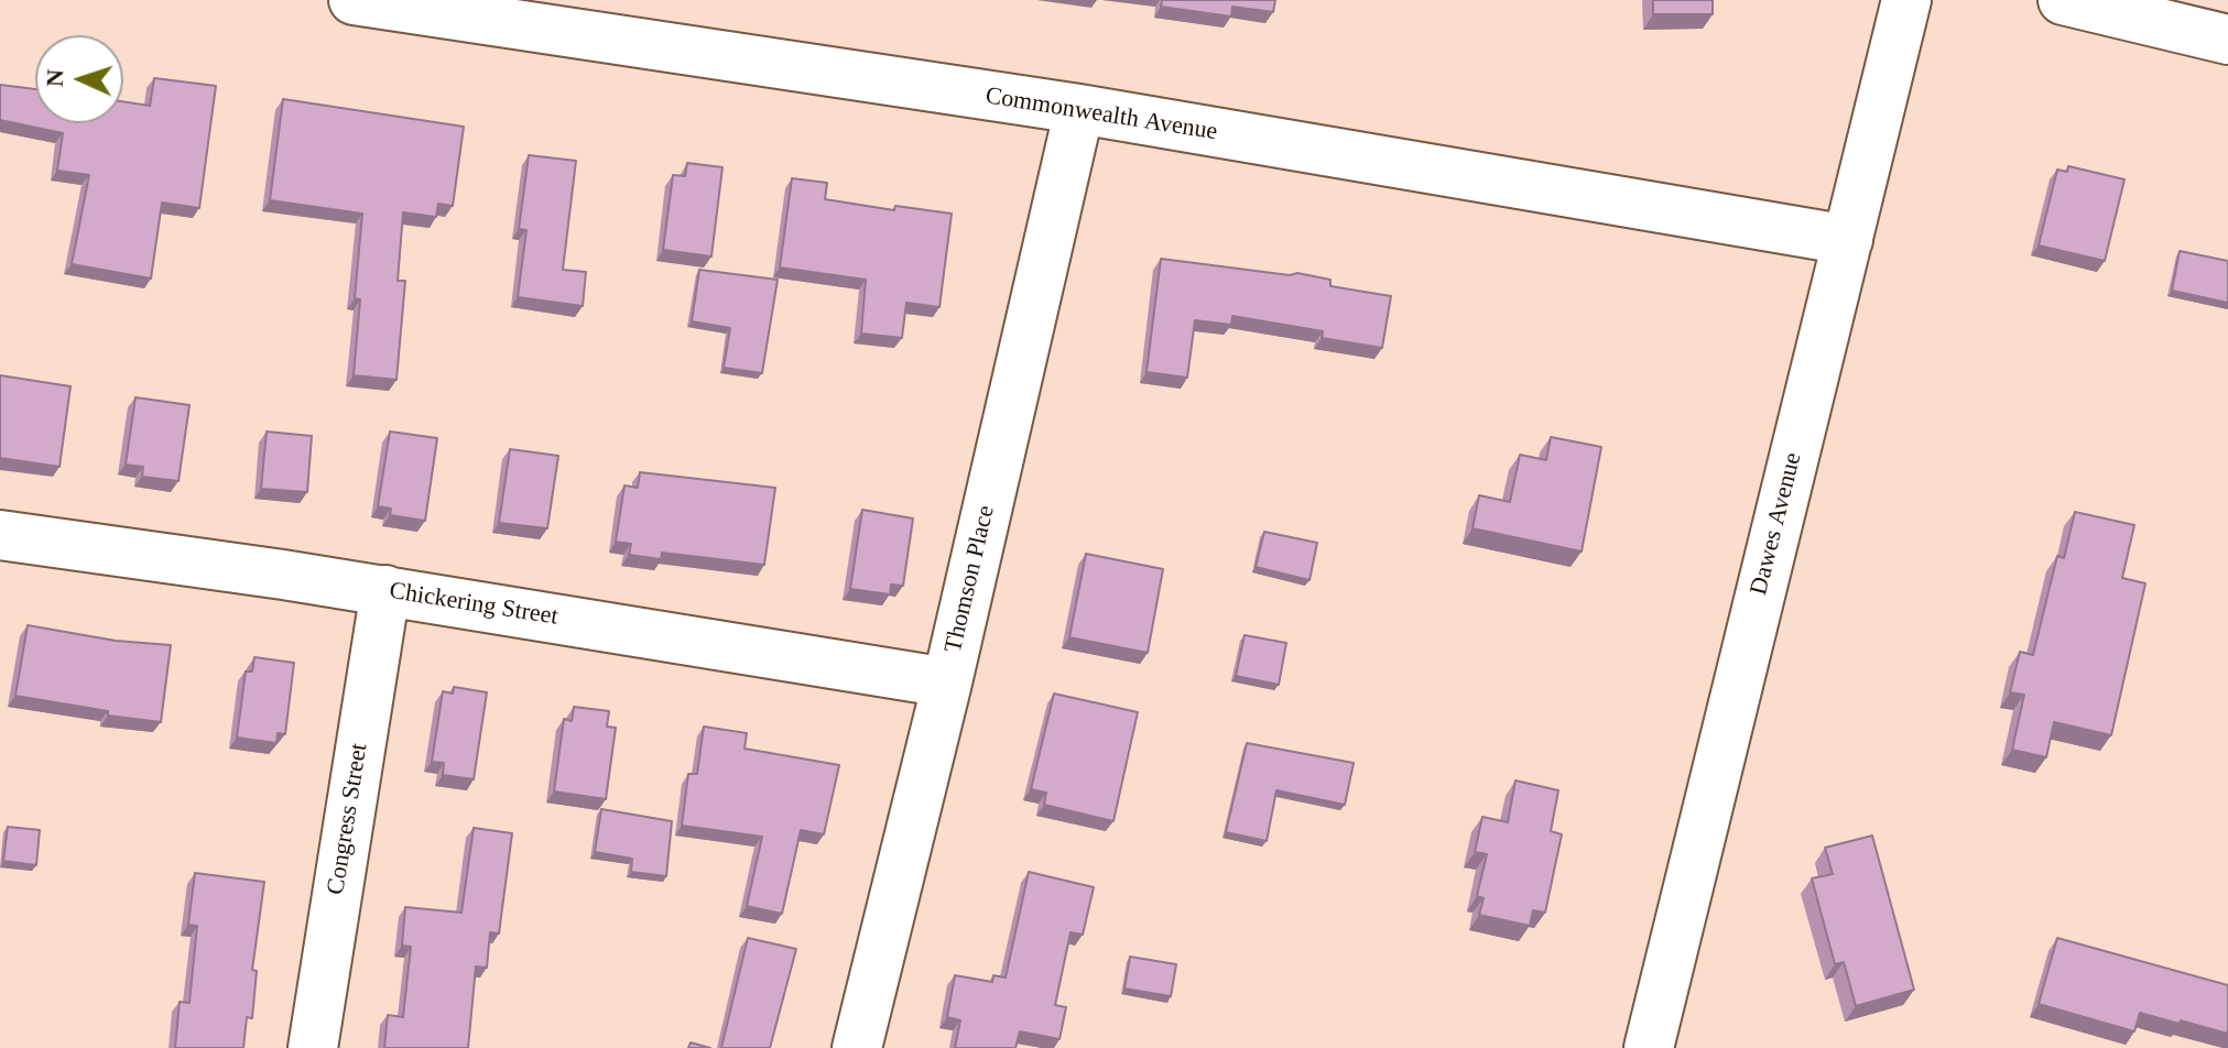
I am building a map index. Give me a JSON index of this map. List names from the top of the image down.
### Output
{
  "streets": {
    "street": [
      "Commonwealth Avenue",
      "Dawes Avenue",
      "Thomson Place",
      "Chickering Street",
      "Congress Street"
    ]
  },
  "crossings": [
    ["Commonwealth Avenue", "Dawes Avenue"],
    ["Commonwealth Avenue", "Thomson Place"],
    ["Thomson Place", "Chickering Street"],
    ["Chickering Street", "Congress Street"]
  ],
  "north": "left"
}
